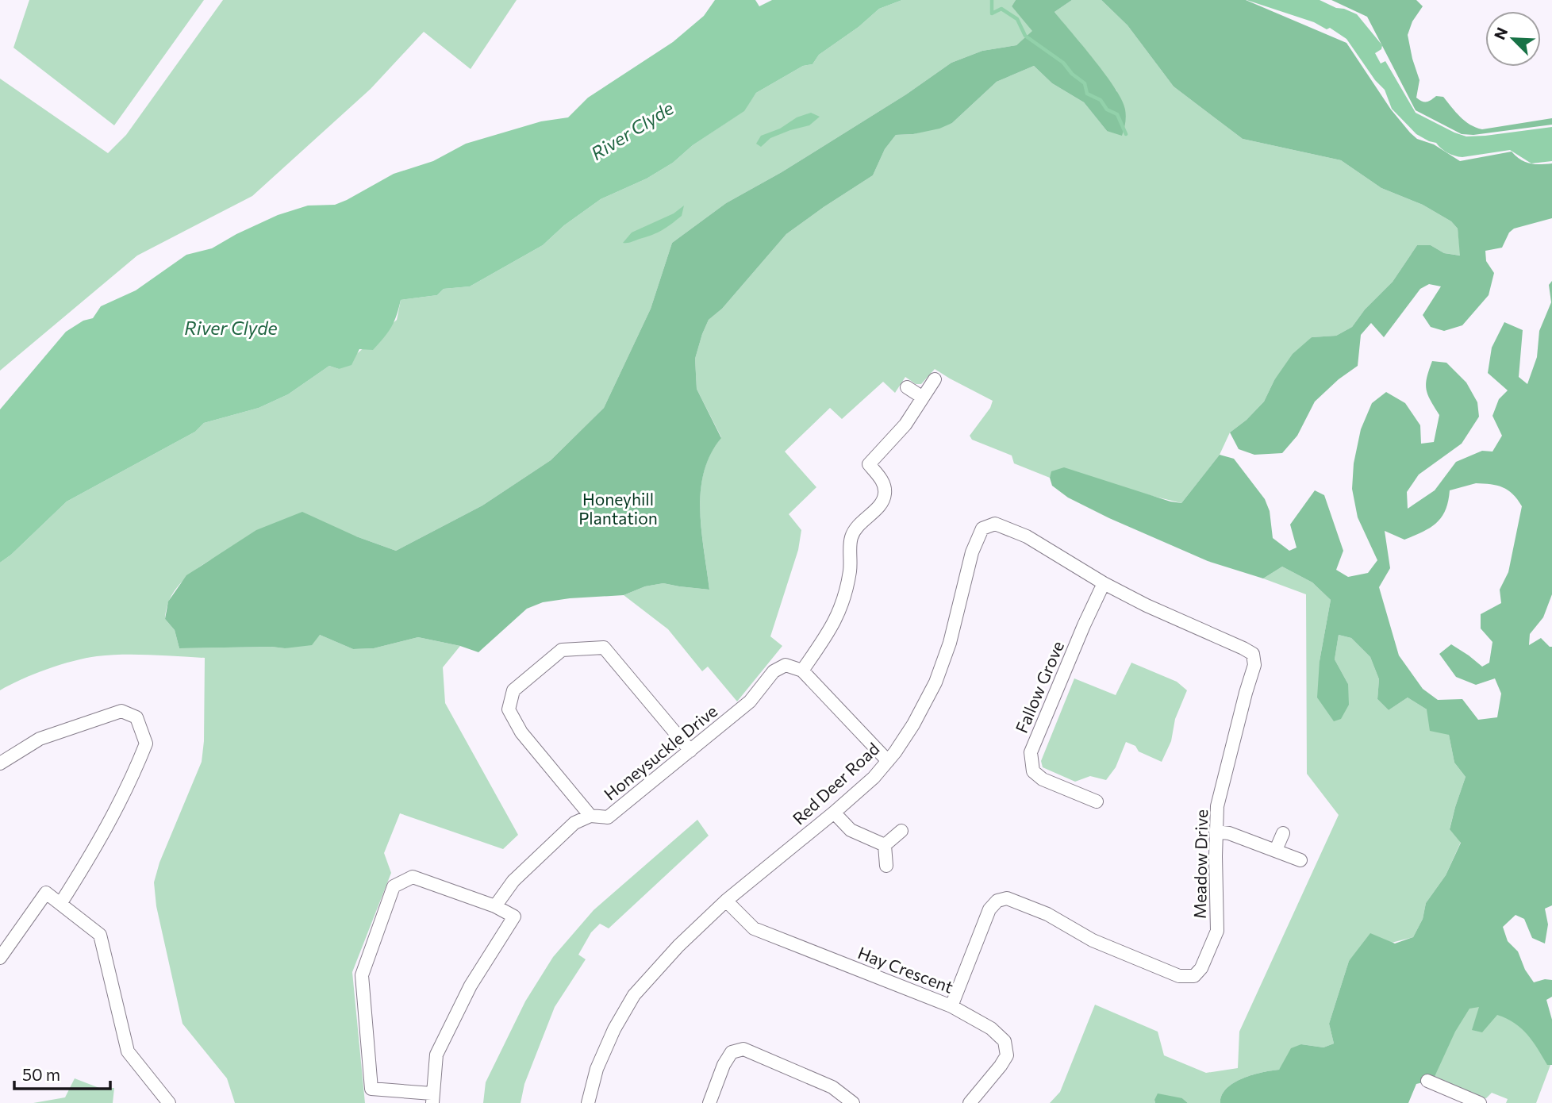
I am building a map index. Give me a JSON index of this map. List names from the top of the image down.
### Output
{
  "streets": {
    "street": [
      "Fallow Grove",
      "Honeysuckle Drive",
      "Red Deer Road",
      "Meadow Drive",
      "Hay Crescent"
    ]
  },
  "crossings": [
    ["Fallow Grove", "Red Deer Road"],
    ["Fallow Grove", "Meadow Drive"],
    ["Red Deer Road", "Meadow Drive"],
    ["Red Deer Road", "Hay Crescent"],
    ["Meadow Drive", "Hay Crescent"]
  ],
  "water": ["River Clyde"],
  "parks": ["Honeyhill Plantation"],
  "scale_bar": "50 m",
  "north": "top left"
}
